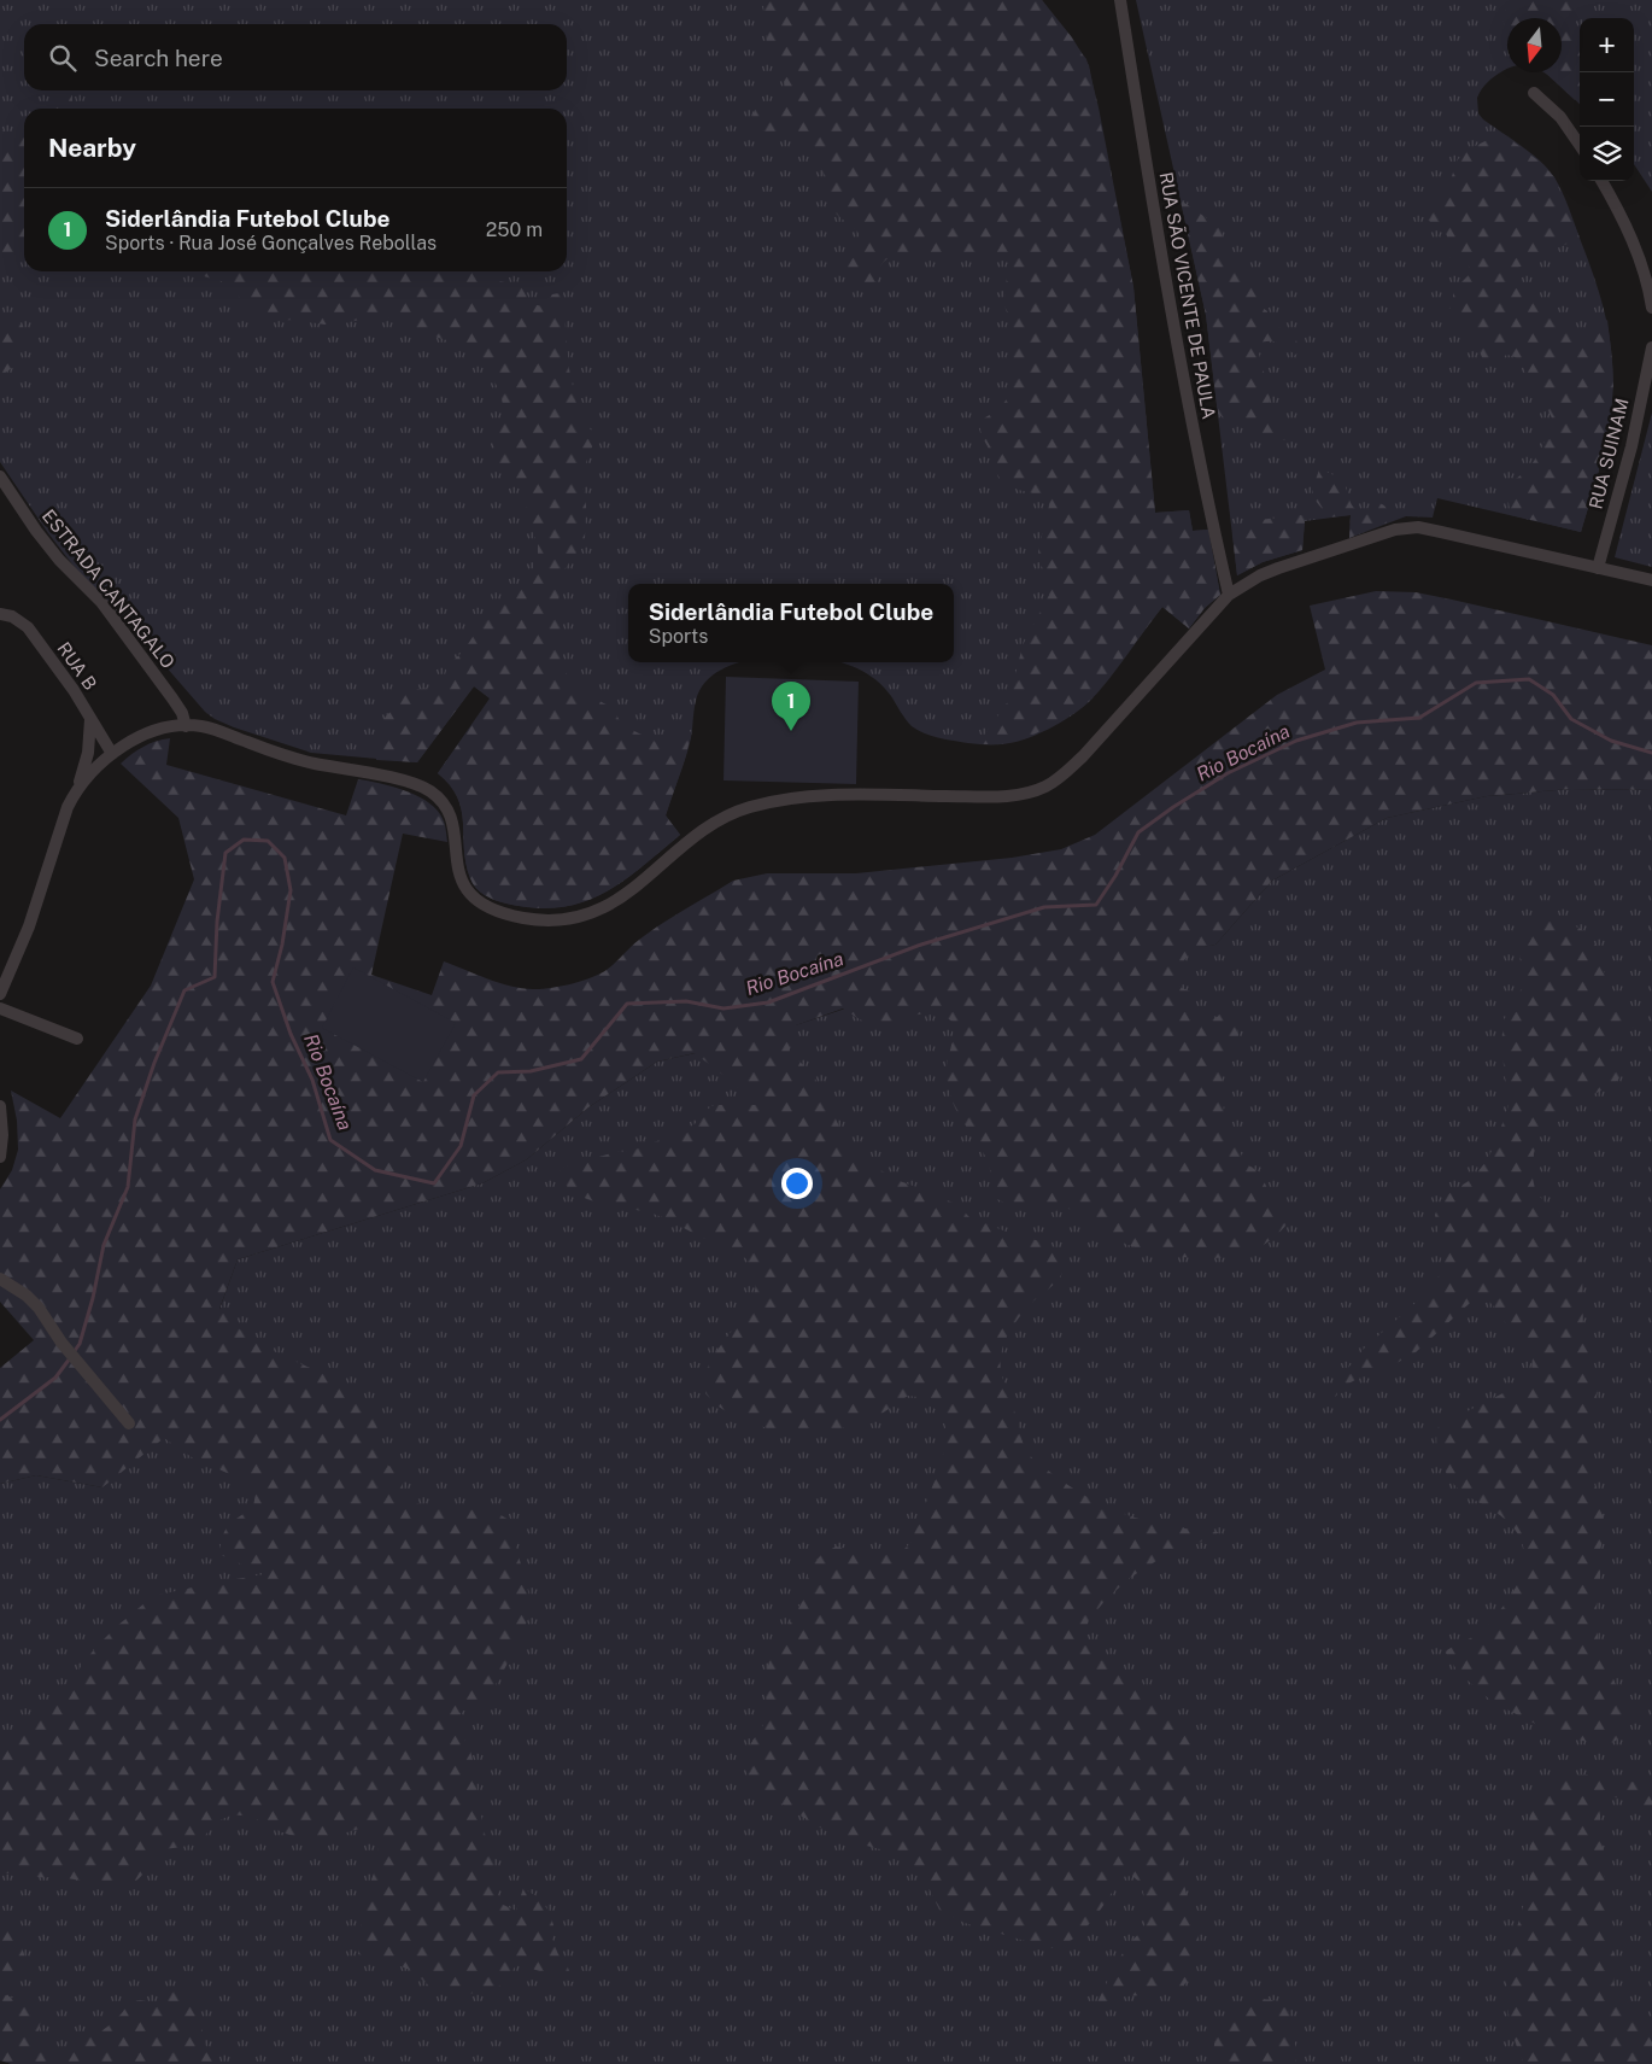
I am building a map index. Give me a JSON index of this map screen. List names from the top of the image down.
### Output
{
  "streets": {
    "street": [
      "RUA SÃO VICENTE DE PAULA",
      "RUA SUINAM",
      "ESTRADA CANTAGALO",
      "RUA B"
    ]
  },
  "water": ["Rio Bocaína"],
  "north": "bottom",
  "page": {
    "map_buttons": ["+", "−"],
    "search": "Search here",
    "heading": "Nearby",
    "list": [
      {
        "mark": "1",
        "name": "Siderlândia Futebol Clube",
        "note": "Sports · Rua José Gonçalves Rebollas",
        "value": "250 m"
      }
    ],
    "popup": ["Siderlândia Futebol Clube", "Sports"],
    "pins": "1"
  }
}
